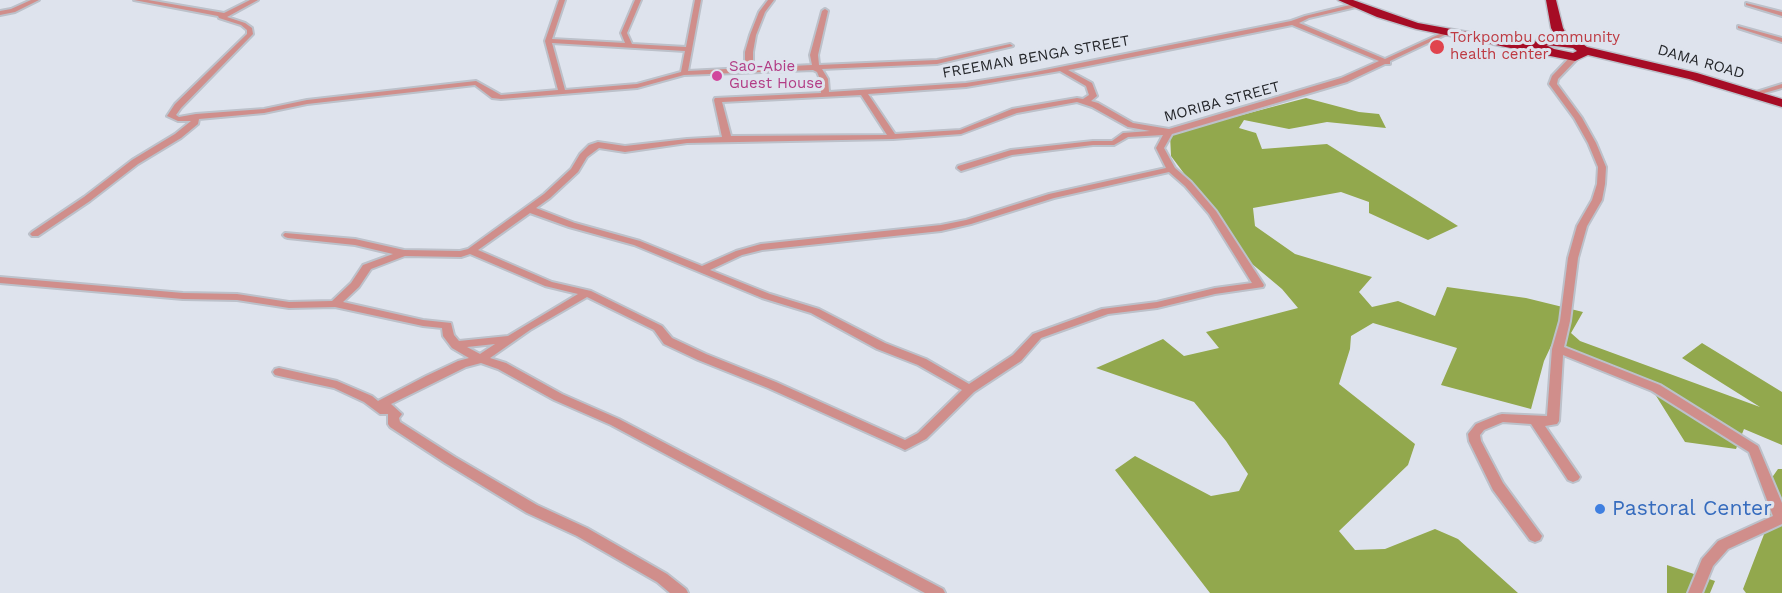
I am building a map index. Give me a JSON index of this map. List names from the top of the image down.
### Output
{
  "streets": {
    "highway": ["DAMA ROAD"],
    "street": ["FREEMAN BENGA STREET", "MORIBA STREET"]
  },
  "places": ["Torkpombu community health center", "Sao-Abie Guest House", "Pastoral Center"]
}
